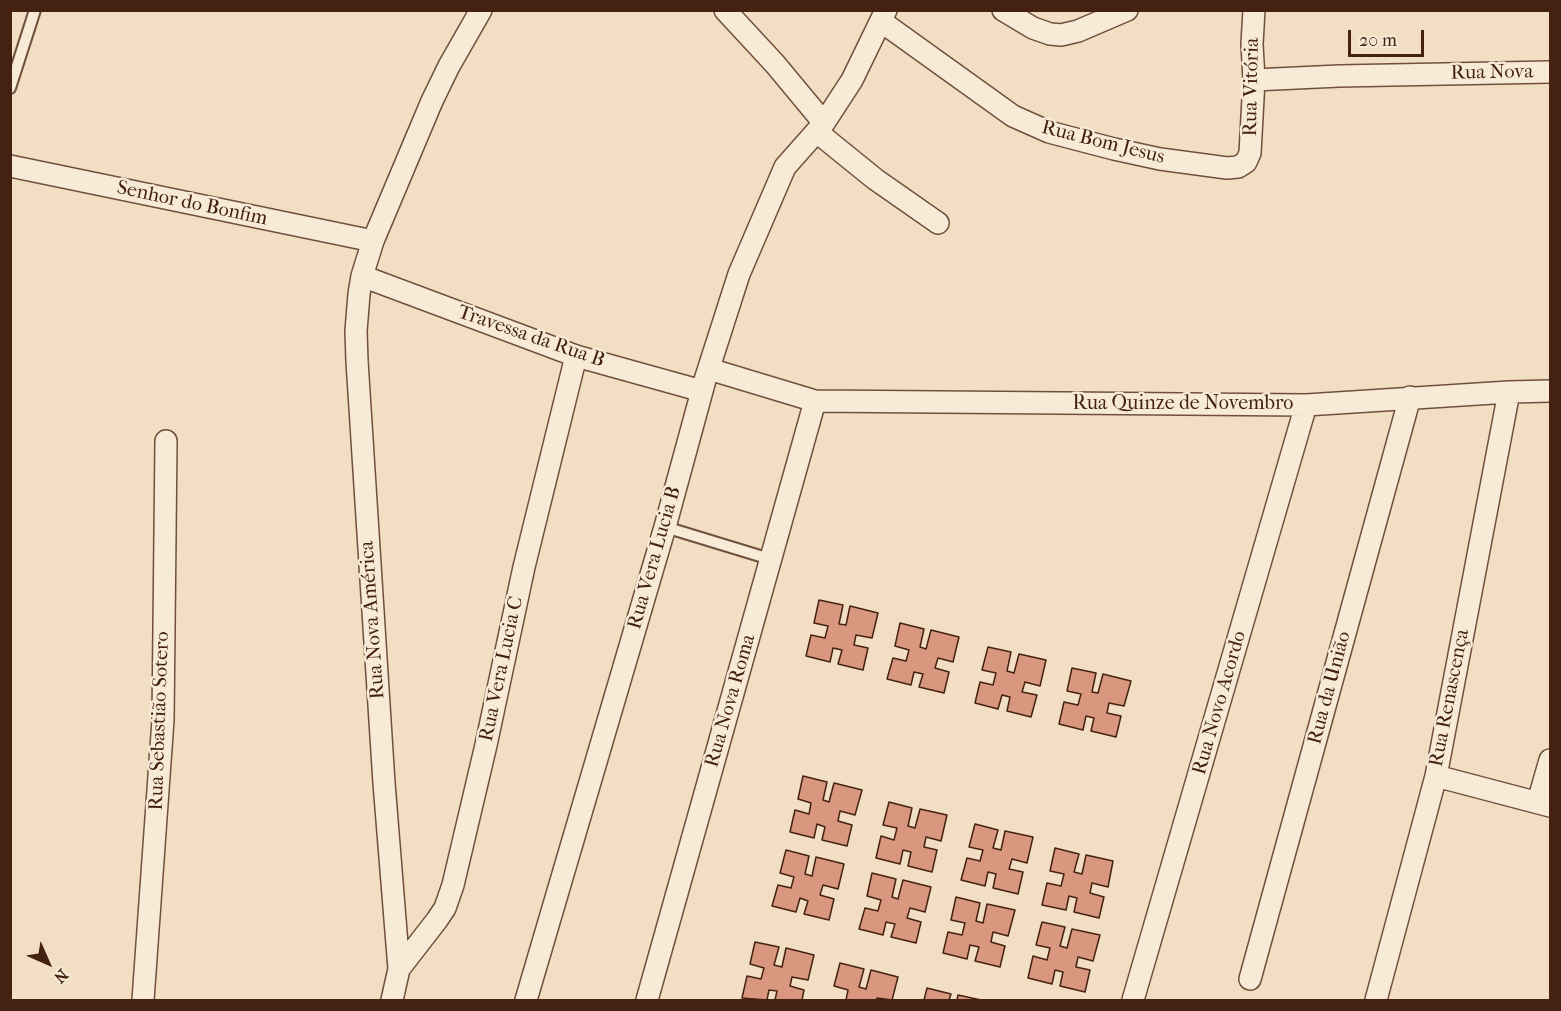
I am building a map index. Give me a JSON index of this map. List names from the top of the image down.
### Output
{
  "streets": {
    "street": [
      "Rua Nova",
      "Rua Vitória",
      "Rua Bom Jesus",
      "Senhor do Bonfim",
      "Travessa da Rua B",
      "Rua Quinze de Novembro",
      "Rua Vera Lucia B",
      "Rua Nova América",
      "Rua Vera Lucia C",
      "Rua da União",
      "Rua Renascença",
      "Rua Nova Roma",
      "Rua Novo Acordo",
      "Rua Sebastião Sotero"
    ]
  },
  "crossings": [
    ["Rua Nova", "Rua Vitória"],
    ["Rua Vitória", "Rua Bom Jesus"],
    ["Rua Bom Jesus", "Rua Vera Lucia B"],
    ["Senhor do Bonfim", "Rua Nova América"],
    ["Travessa da Rua B", "Rua Vera Lucia B"],
    ["Travessa da Rua B", "Rua Nova América"],
    ["Travessa da Rua B", "Rua Vera Lucia C"],
    ["Rua Quinze de Novembro", "Rua Vera Lucia B"],
    ["Rua Quinze de Novembro", "Rua da União"],
    ["Rua Quinze de Novembro", "Rua Renascença"],
    ["Rua Quinze de Novembro", "Rua Nova Roma"],
    ["Rua Quinze de Novembro", "Rua Novo Acordo"],
    ["Rua Nova América", "Rua Vera Lucia C"]
  ],
  "scale_bar": "20 m",
  "north": "bottom right"
}
